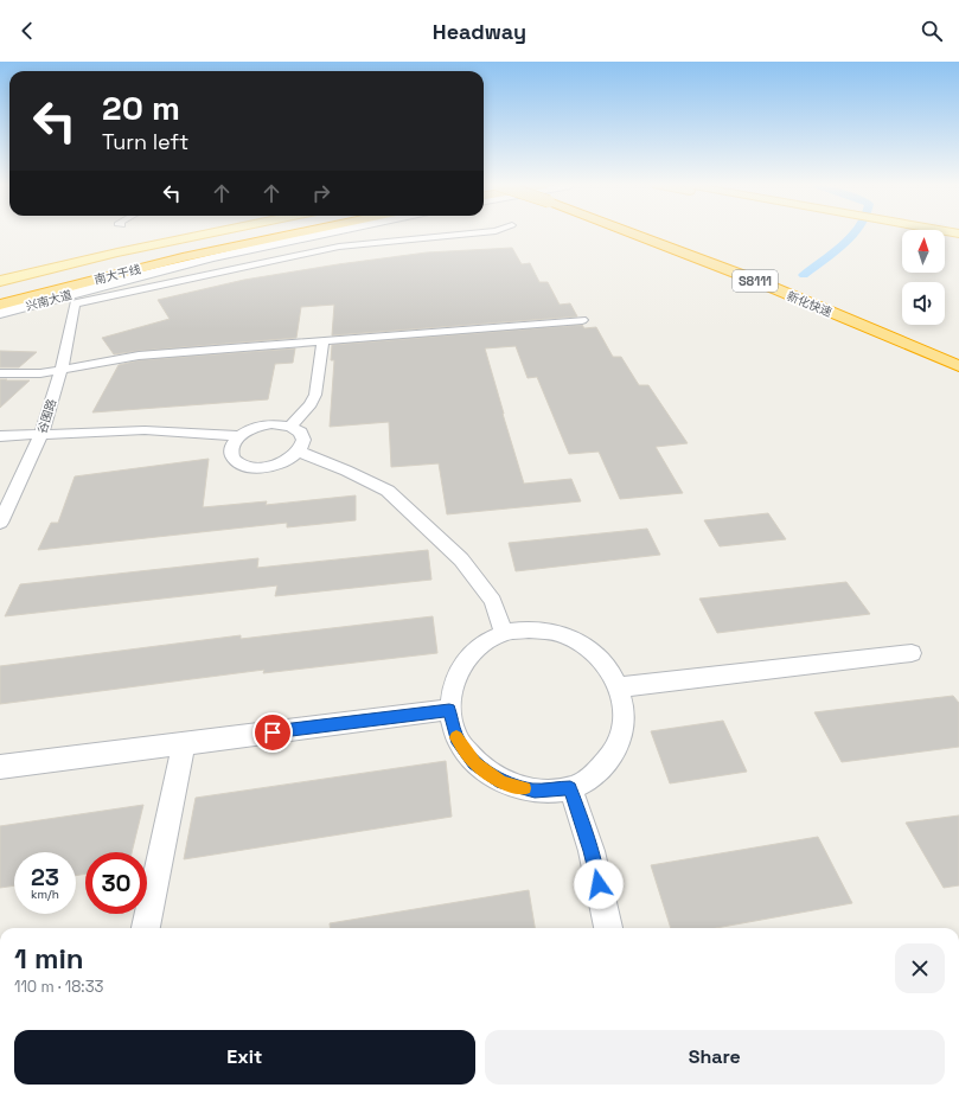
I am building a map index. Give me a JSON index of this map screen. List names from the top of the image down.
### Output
{
  "streets": {
    "highway": ["南大干线", "S8111", "新化快速"],
    "main road": ["兴南大道"],
    "street": ["谷围路"]
  },
  "north": "top",
  "page": {
    "header": "Headway",
    "turn": ["20 m", "Turn left"],
    "speed": "23 km/h",
    "limit": "30",
    "heading": ["1 min", "110 m · 18:33"],
    "buttons": ["Exit", "Share"]
  }
}
